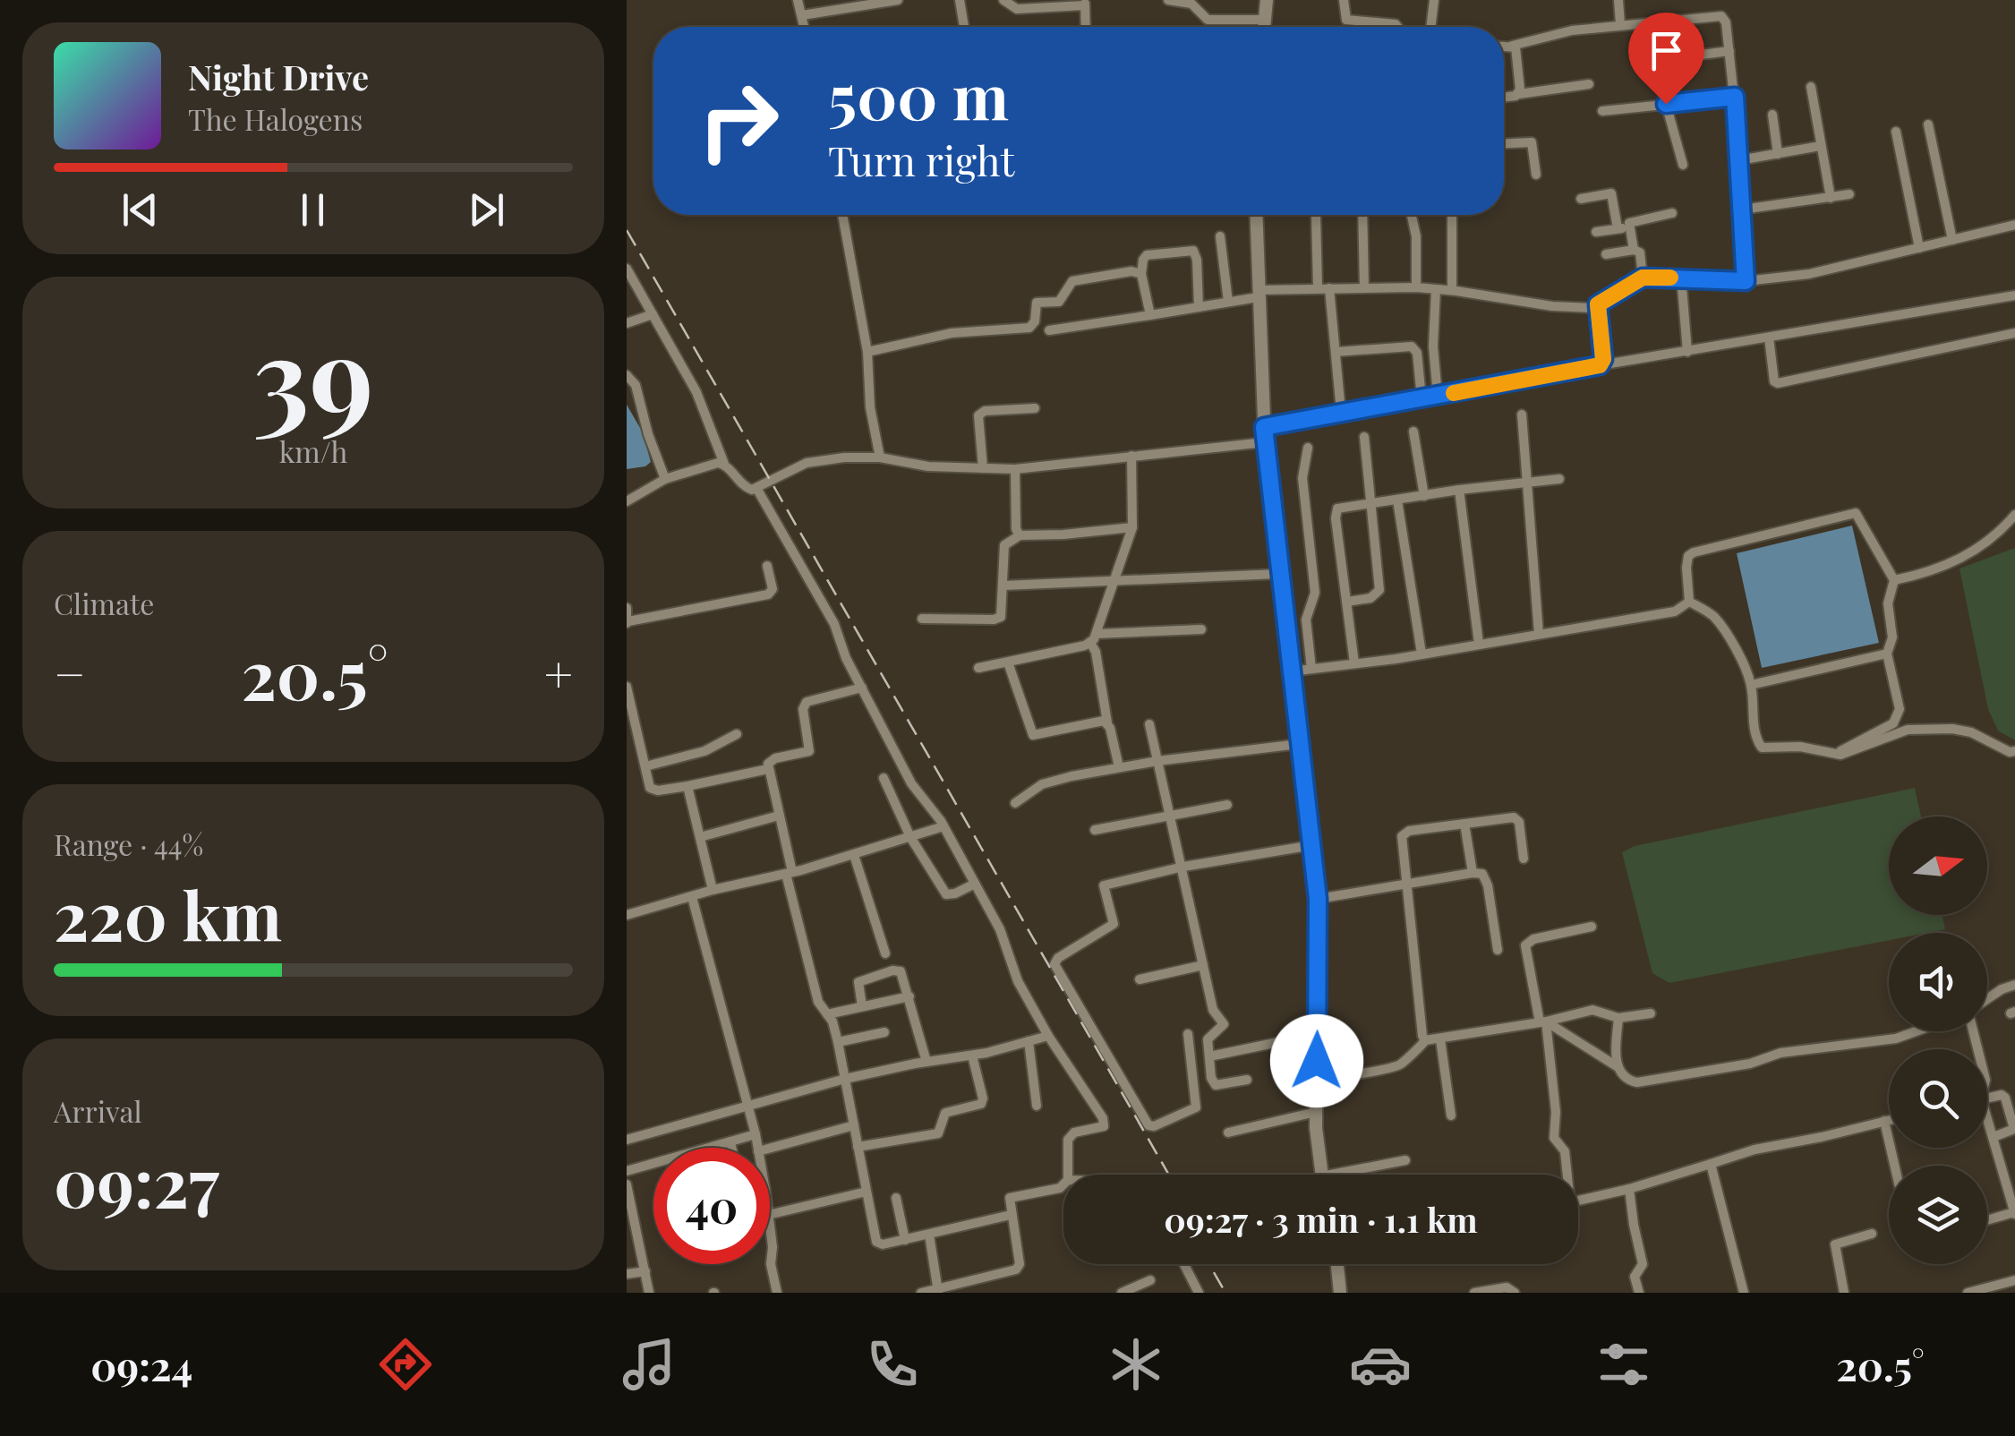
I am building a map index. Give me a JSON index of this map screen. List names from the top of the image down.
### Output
{
  "north": "right",
  "page": {
    "turn": ["500 m", "Turn right"],
    "song": ["Night Drive", "The Halogens"],
    "tile": [
      ["39", "km/h"],
      "Climate",
      ["Range · 44%", "220 km"],
      ["Arrival", "09:27"]
    ],
    "heat": ["−", "20.5°", "+"],
    "limit": "40",
    "trip": "09:27 · 3 min · 1.1 km",
    "tabs": ["09:24", "20.5°"]
  }
}
